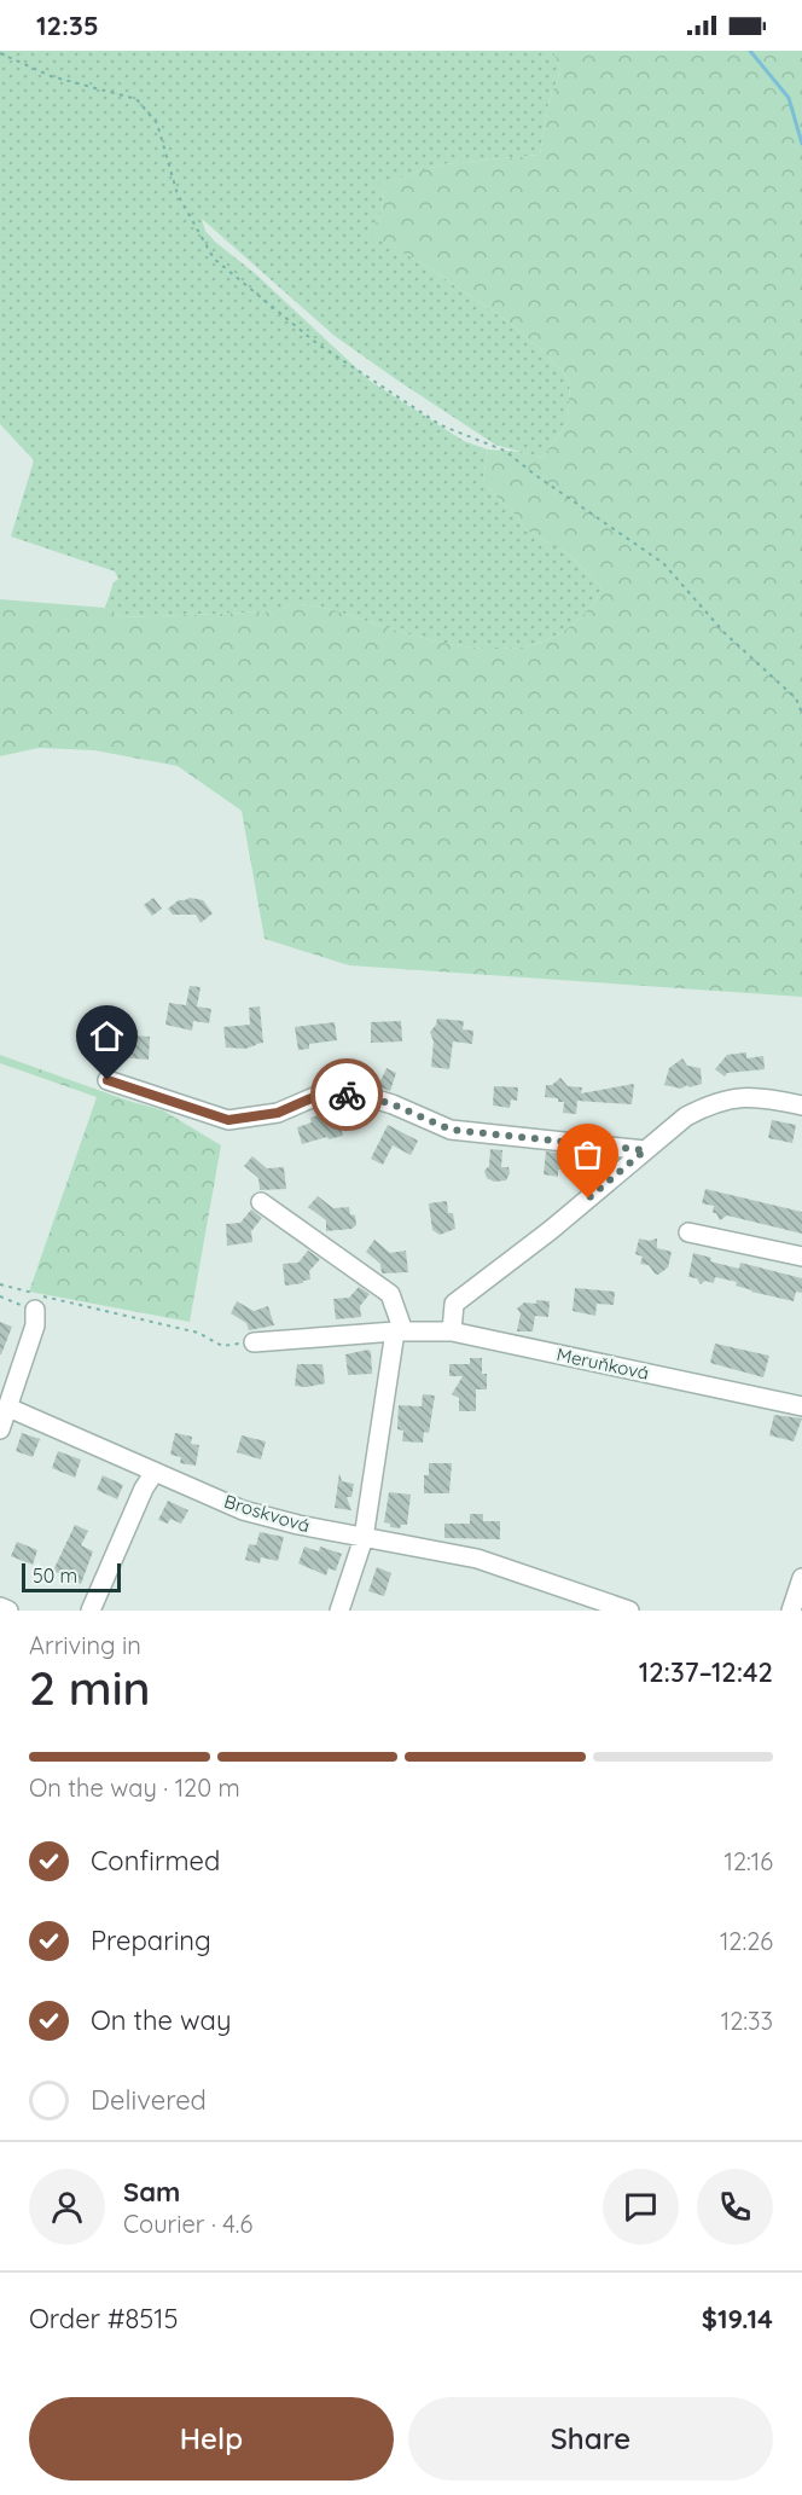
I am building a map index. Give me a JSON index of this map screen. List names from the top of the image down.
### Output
{
  "streets": {
    "street": ["Meruňková", "Broskvová"]
  },
  "scale_bar": "50 m",
  "page": {
    "status": "12:35",
    "scale": "50 m",
    "heading": ["2 min", "Arriving in", "12:37–12:42"],
    "panel": [
      "Sam",
      "Courier · 4.6",
      "Order #8515",
      "$19.14"
    ],
    "bar": "On the way · 120 m",
    "list": [
      ["Confirmed", "12:16"],
      ["Preparing", "12:26"],
      ["On the way", "12:33"],
      "Delivered"
    ],
    "buttons": ["Help", "Share"]
  }
}
